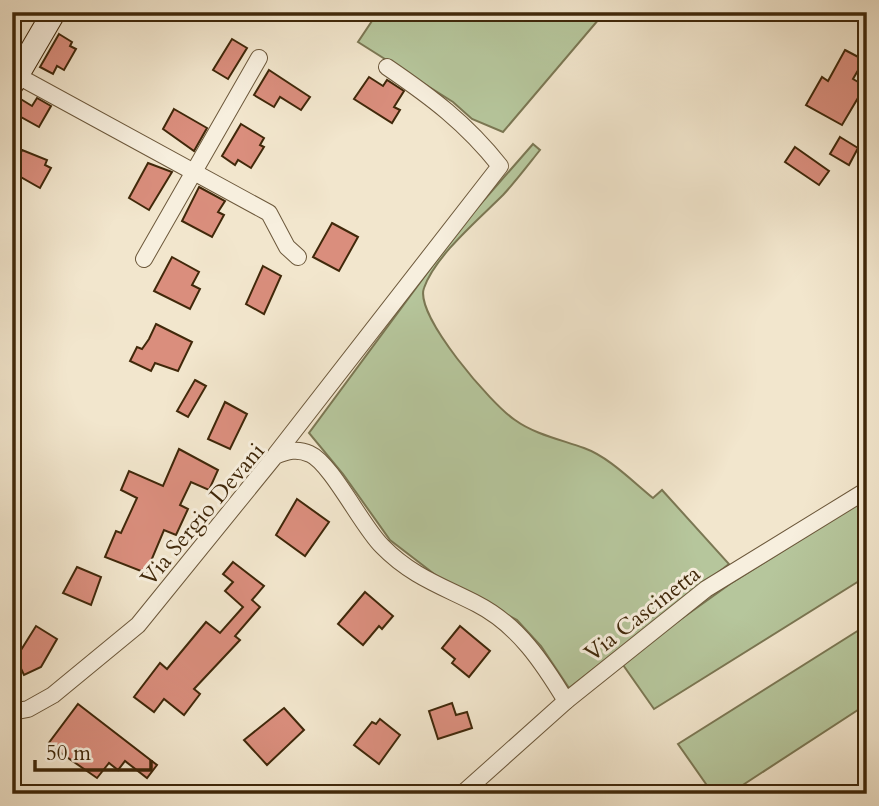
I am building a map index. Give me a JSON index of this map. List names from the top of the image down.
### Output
{
  "streets": {
    "street": ["Via Sergio Devani", "Via Cascinetta"]
  },
  "crossings": [
    ["Via Sergio Devani", "Via Cascinetta"]
  ],
  "scale_bar": "50 m"
}
